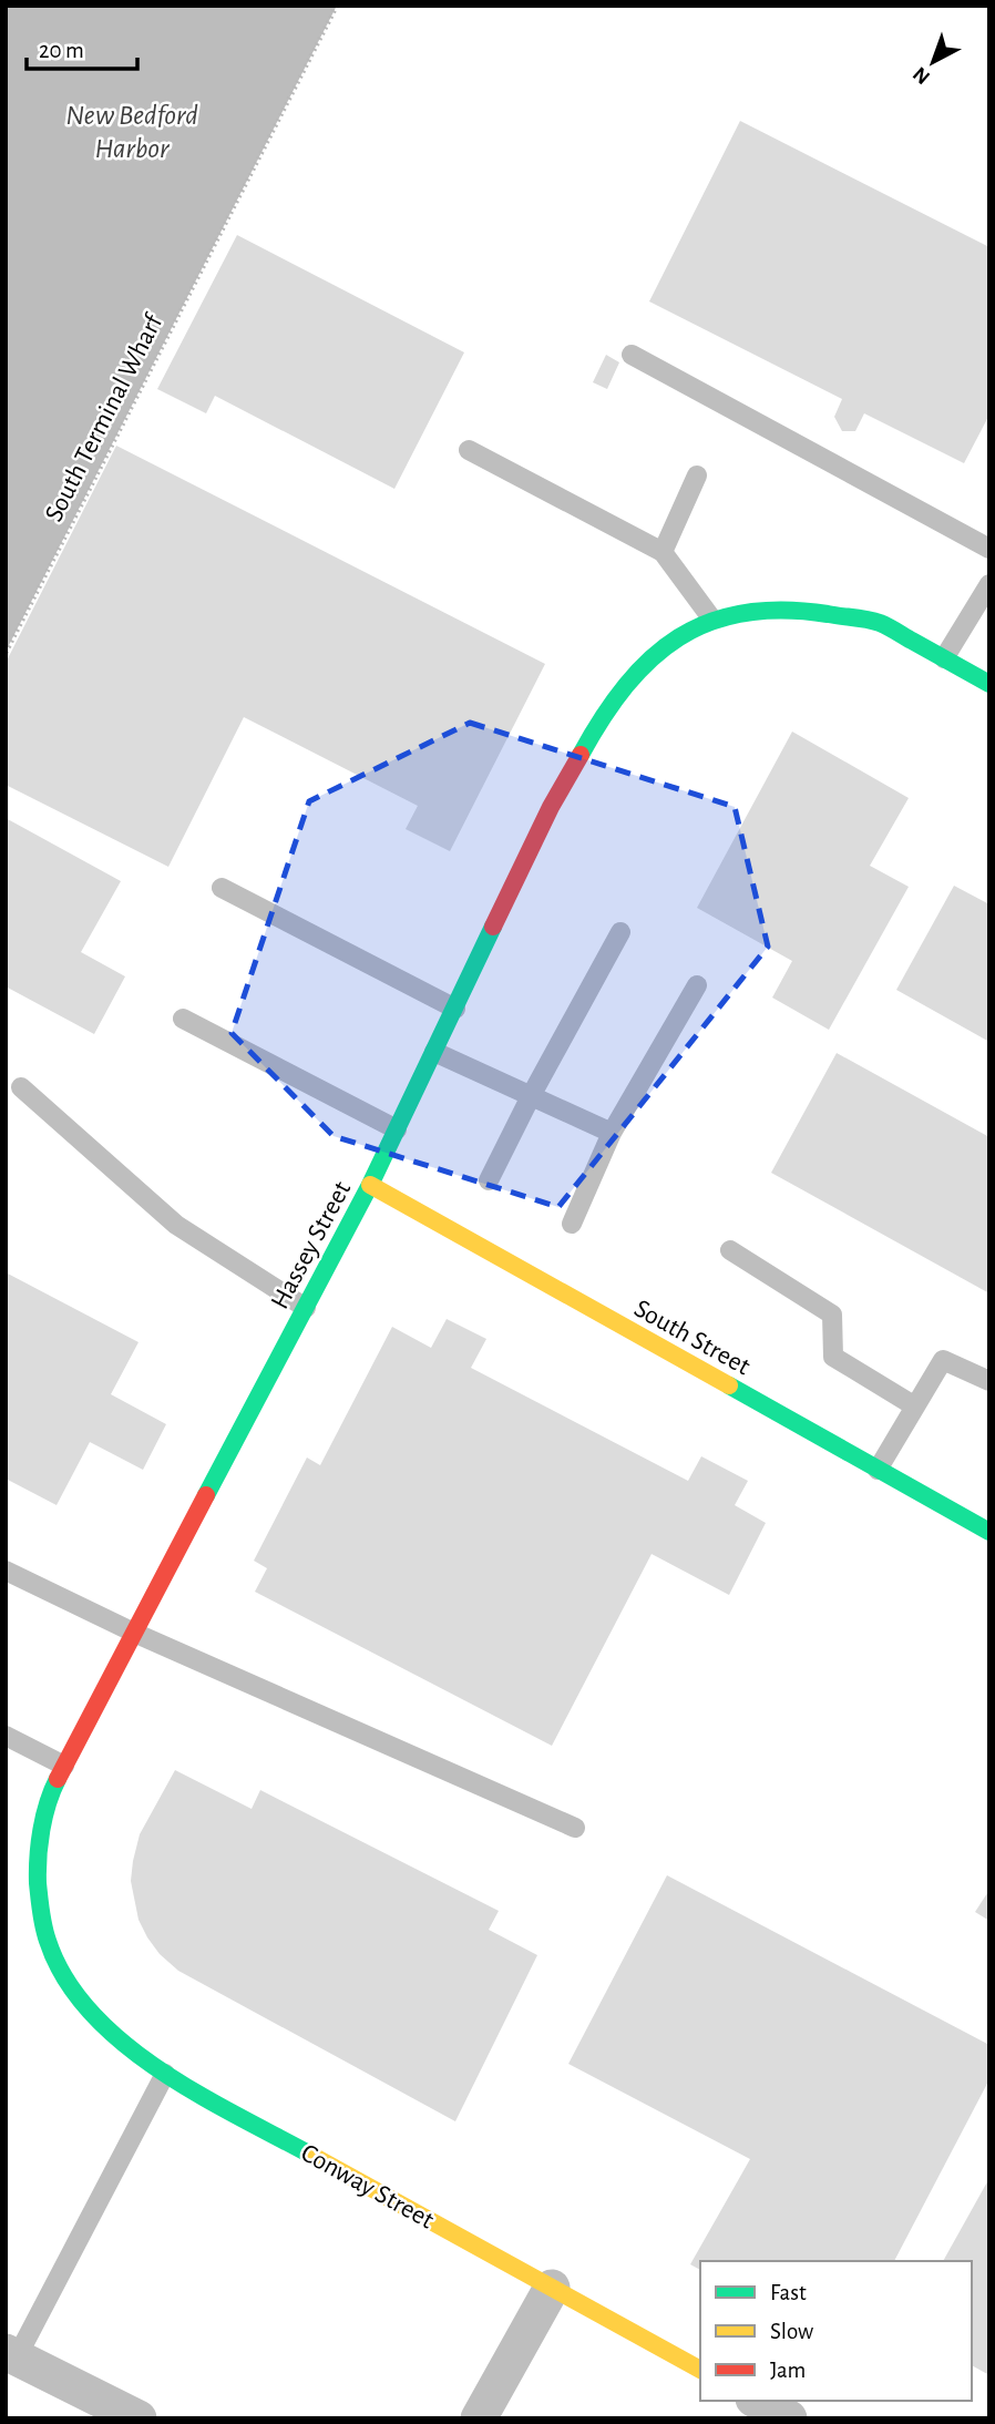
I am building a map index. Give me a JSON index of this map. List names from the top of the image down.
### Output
{
  "streets": {
    "street": ["Hassey Street", "South Street", "Conway Street"],
    "path": ["South Terminal Wharf"]
  },
  "crossings": [
    ["Hassey Street", "South Street"],
    ["Hassey Street", "Conway Street"]
  ],
  "water": ["New Bedford Harbor"],
  "legend": ["Fast", "Slow", "Jam"],
  "scale_bar": "20 m",
  "north": "bottom left"
}
